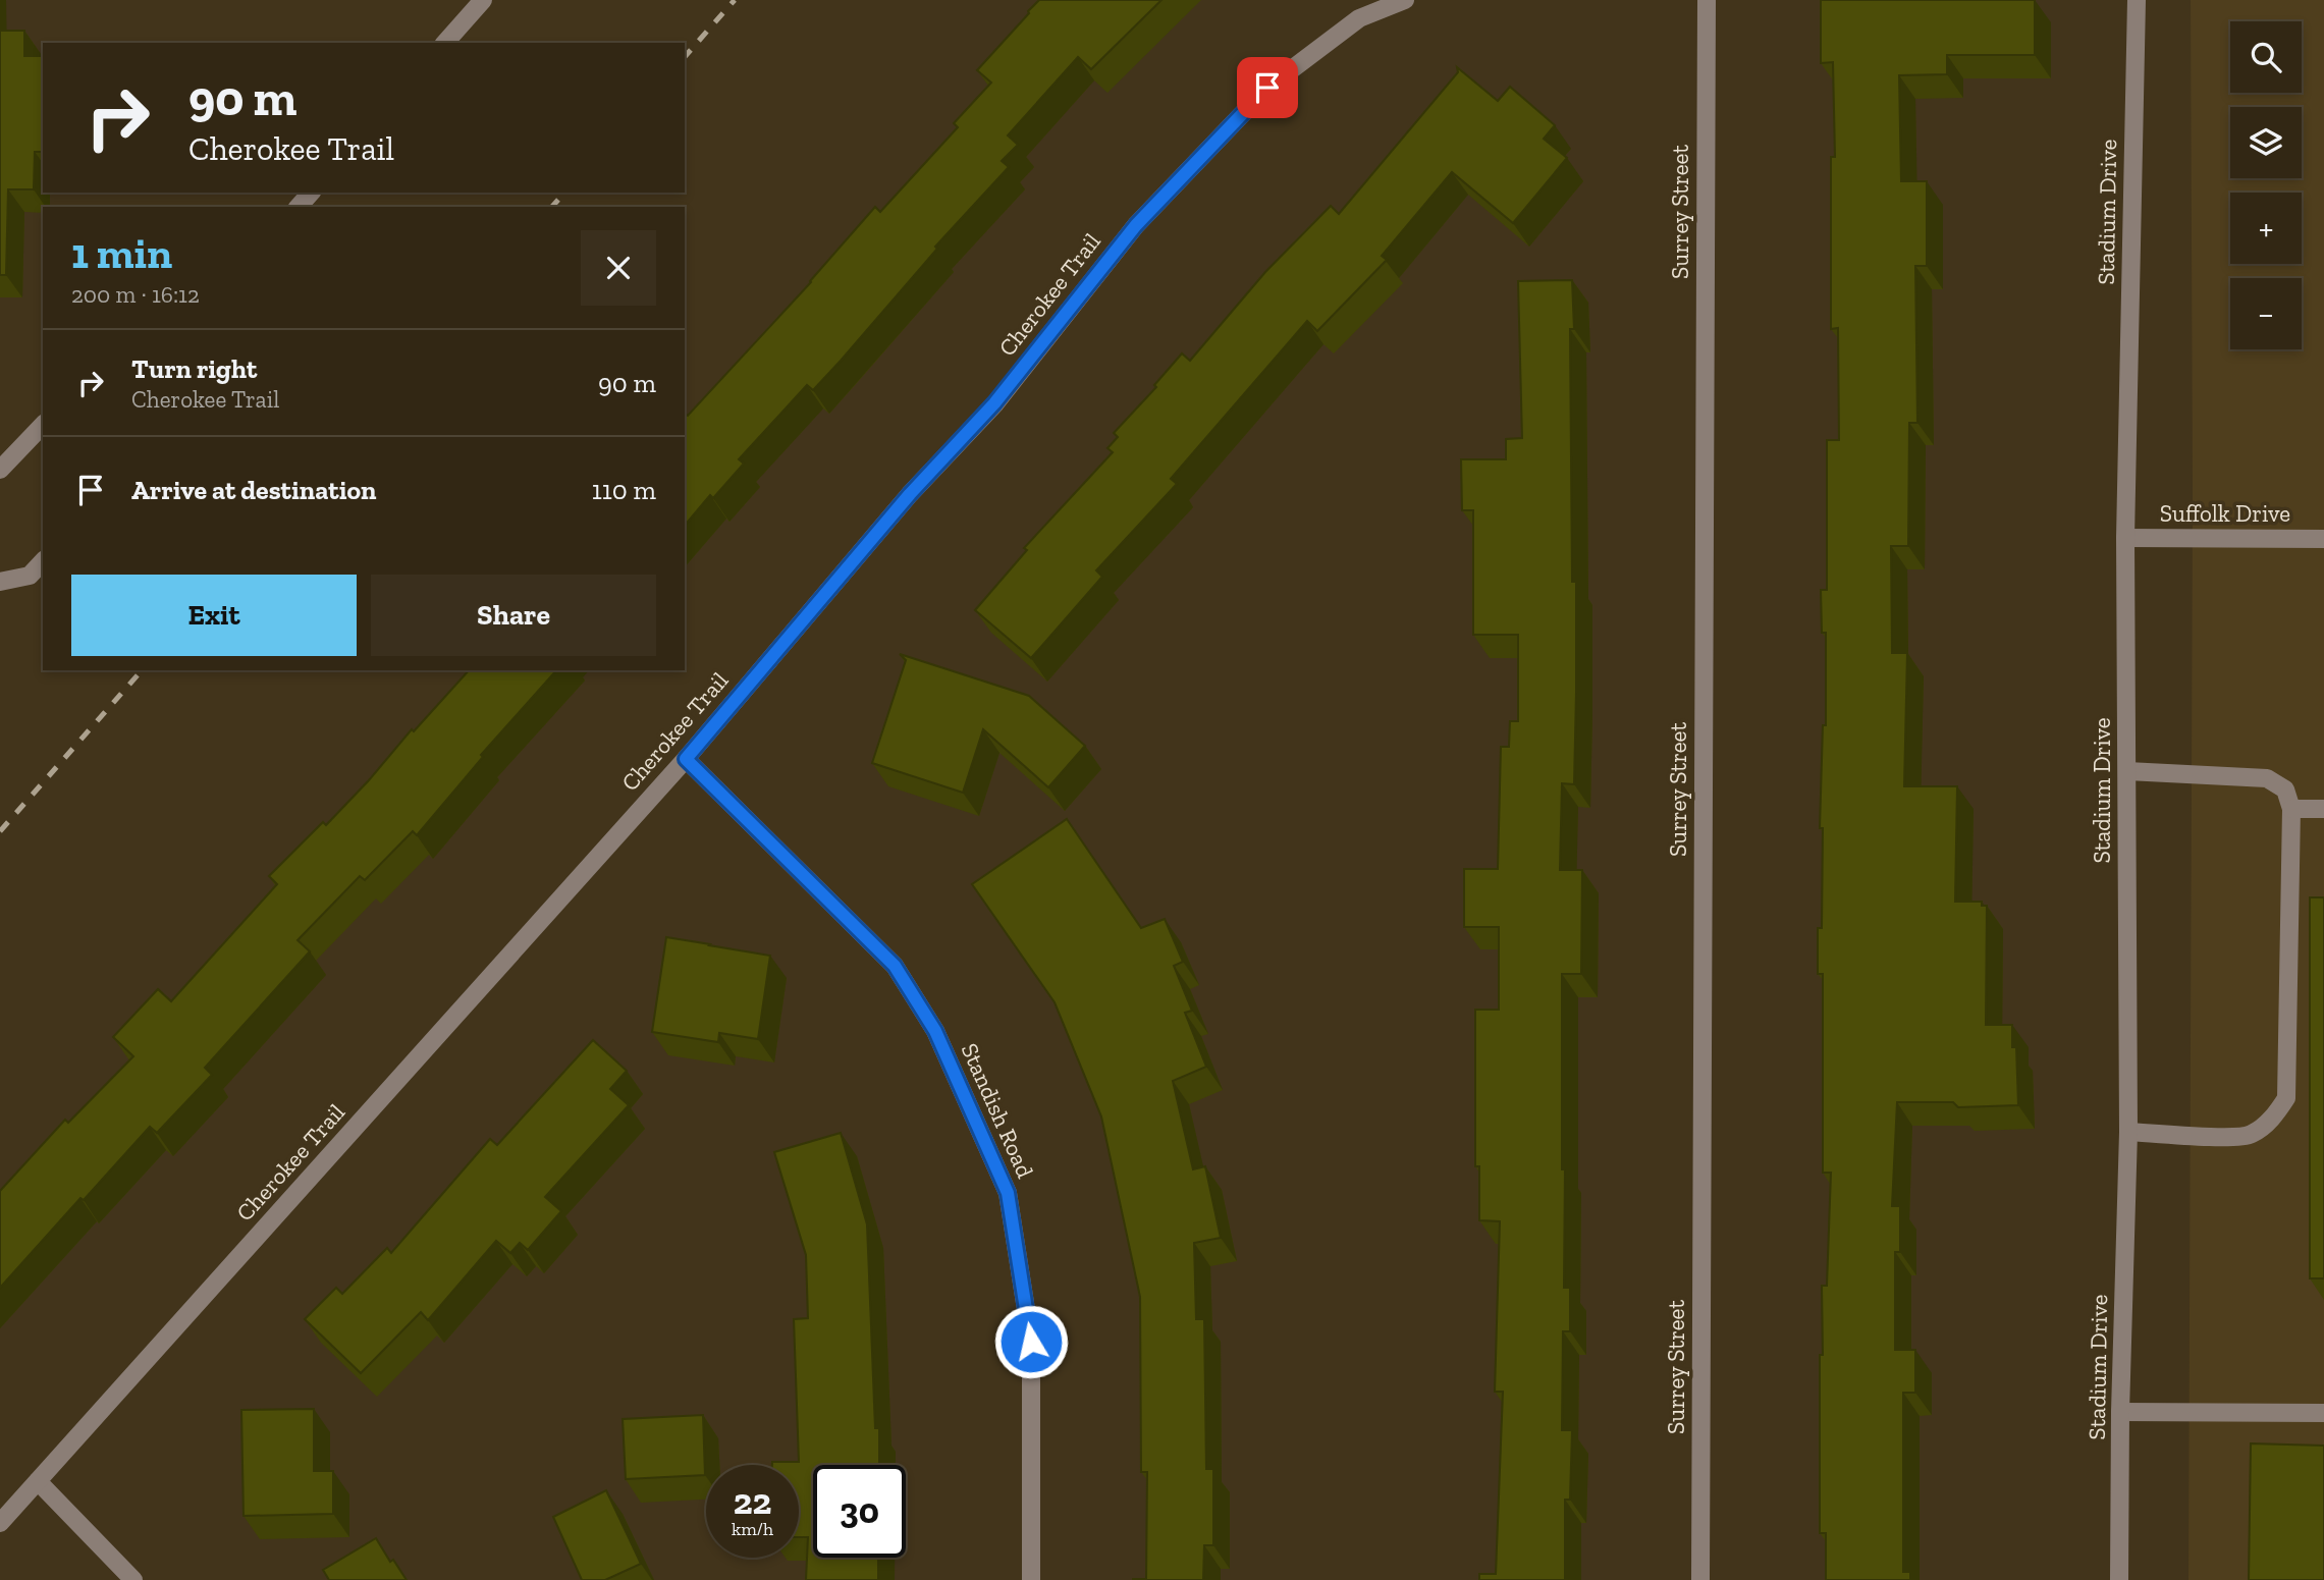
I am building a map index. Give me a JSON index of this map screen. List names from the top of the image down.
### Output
{
  "streets": {
    "street": [
      "Surrey Street",
      "Stadium Drive",
      "Cherokee Trail",
      "Suffolk Drive",
      "Standish Road"
    ]
  },
  "crossings": [
    ["Stadium Drive", "Suffolk Drive"],
    ["Cherokee Trail", "Standish Road"]
  ],
  "page": {
    "map_buttons": ["+", "−"],
    "turn": ["90 m", "Cherokee Trail"],
    "heading": ["1 min", "200 m · 16:12"],
    "list": [
      {
        "name": "Turn right",
        "note": "Cherokee Trail",
        "value": "90 m"
      },
      {
        "name": "Arrive at destination",
        "value": "110 m"
      }
    ],
    "buttons": ["Exit", "Share"],
    "speed": "22 km/h",
    "limit": "30"
  }
}
